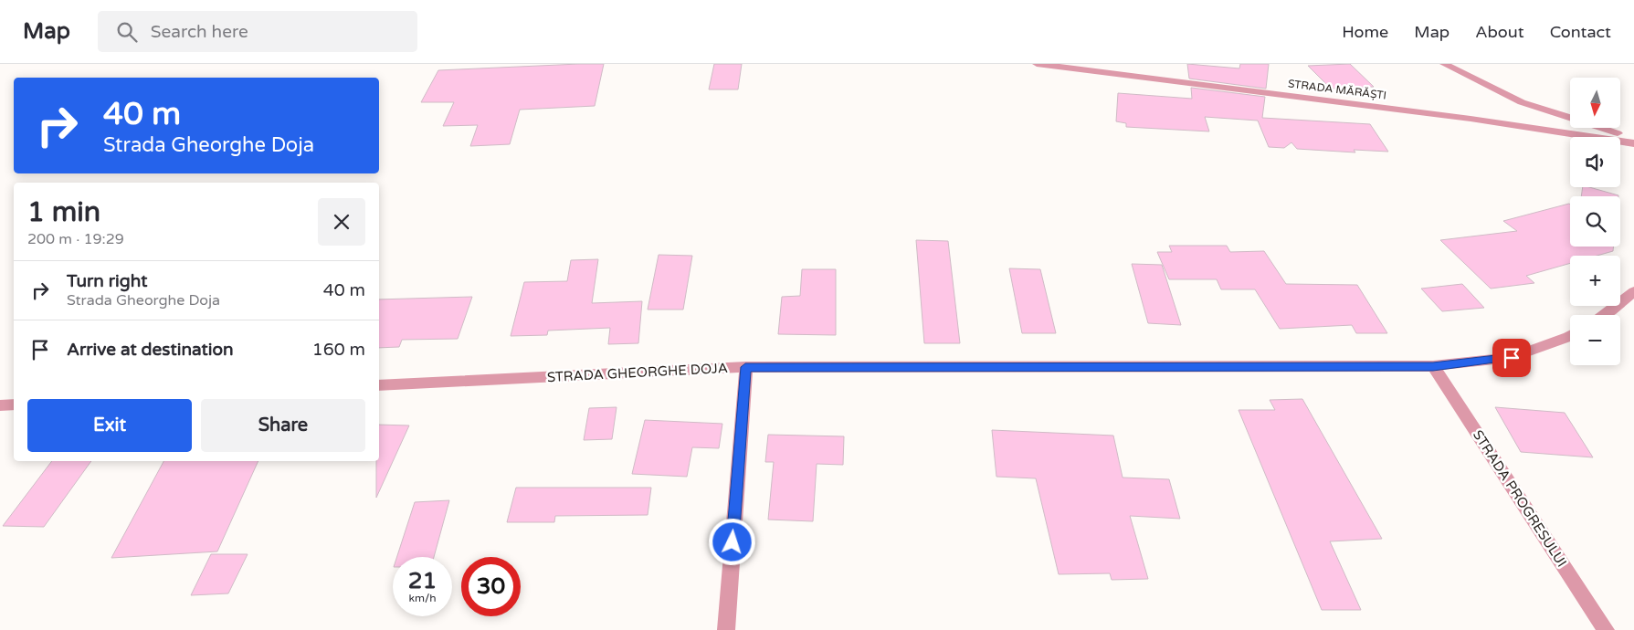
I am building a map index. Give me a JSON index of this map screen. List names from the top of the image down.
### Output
{
  "streets": {
    "street": ["STRADA MĂRĂȘTI", "STRADA GHEORGHE DOJA", "STRADA PROGRESULUI"]
  },
  "crossings": [
    ["STRADA GHEORGHE DOJA", "STRADA PROGRESULUI"]
  ],
  "north": "bottom",
  "page": {
    "header": "Map",
    "search": "Search here",
    "nav": [
      "Home",
      "Map",
      "About",
      "Contact"
    ],
    "map_buttons": ["+", "−"],
    "turn": ["40 m", "Strada Gheorghe Doja"],
    "heading": ["1 min", "200 m · 19:29"],
    "list": [
      {
        "name": "Turn right",
        "note": "Strada Gheorghe Doja",
        "value": "40 m"
      },
      {
        "name": "Arrive at destination",
        "value": "160 m"
      }
    ],
    "buttons": ["Exit", "Share"],
    "speed": "21 km/h",
    "limit": "30"
  }
}
